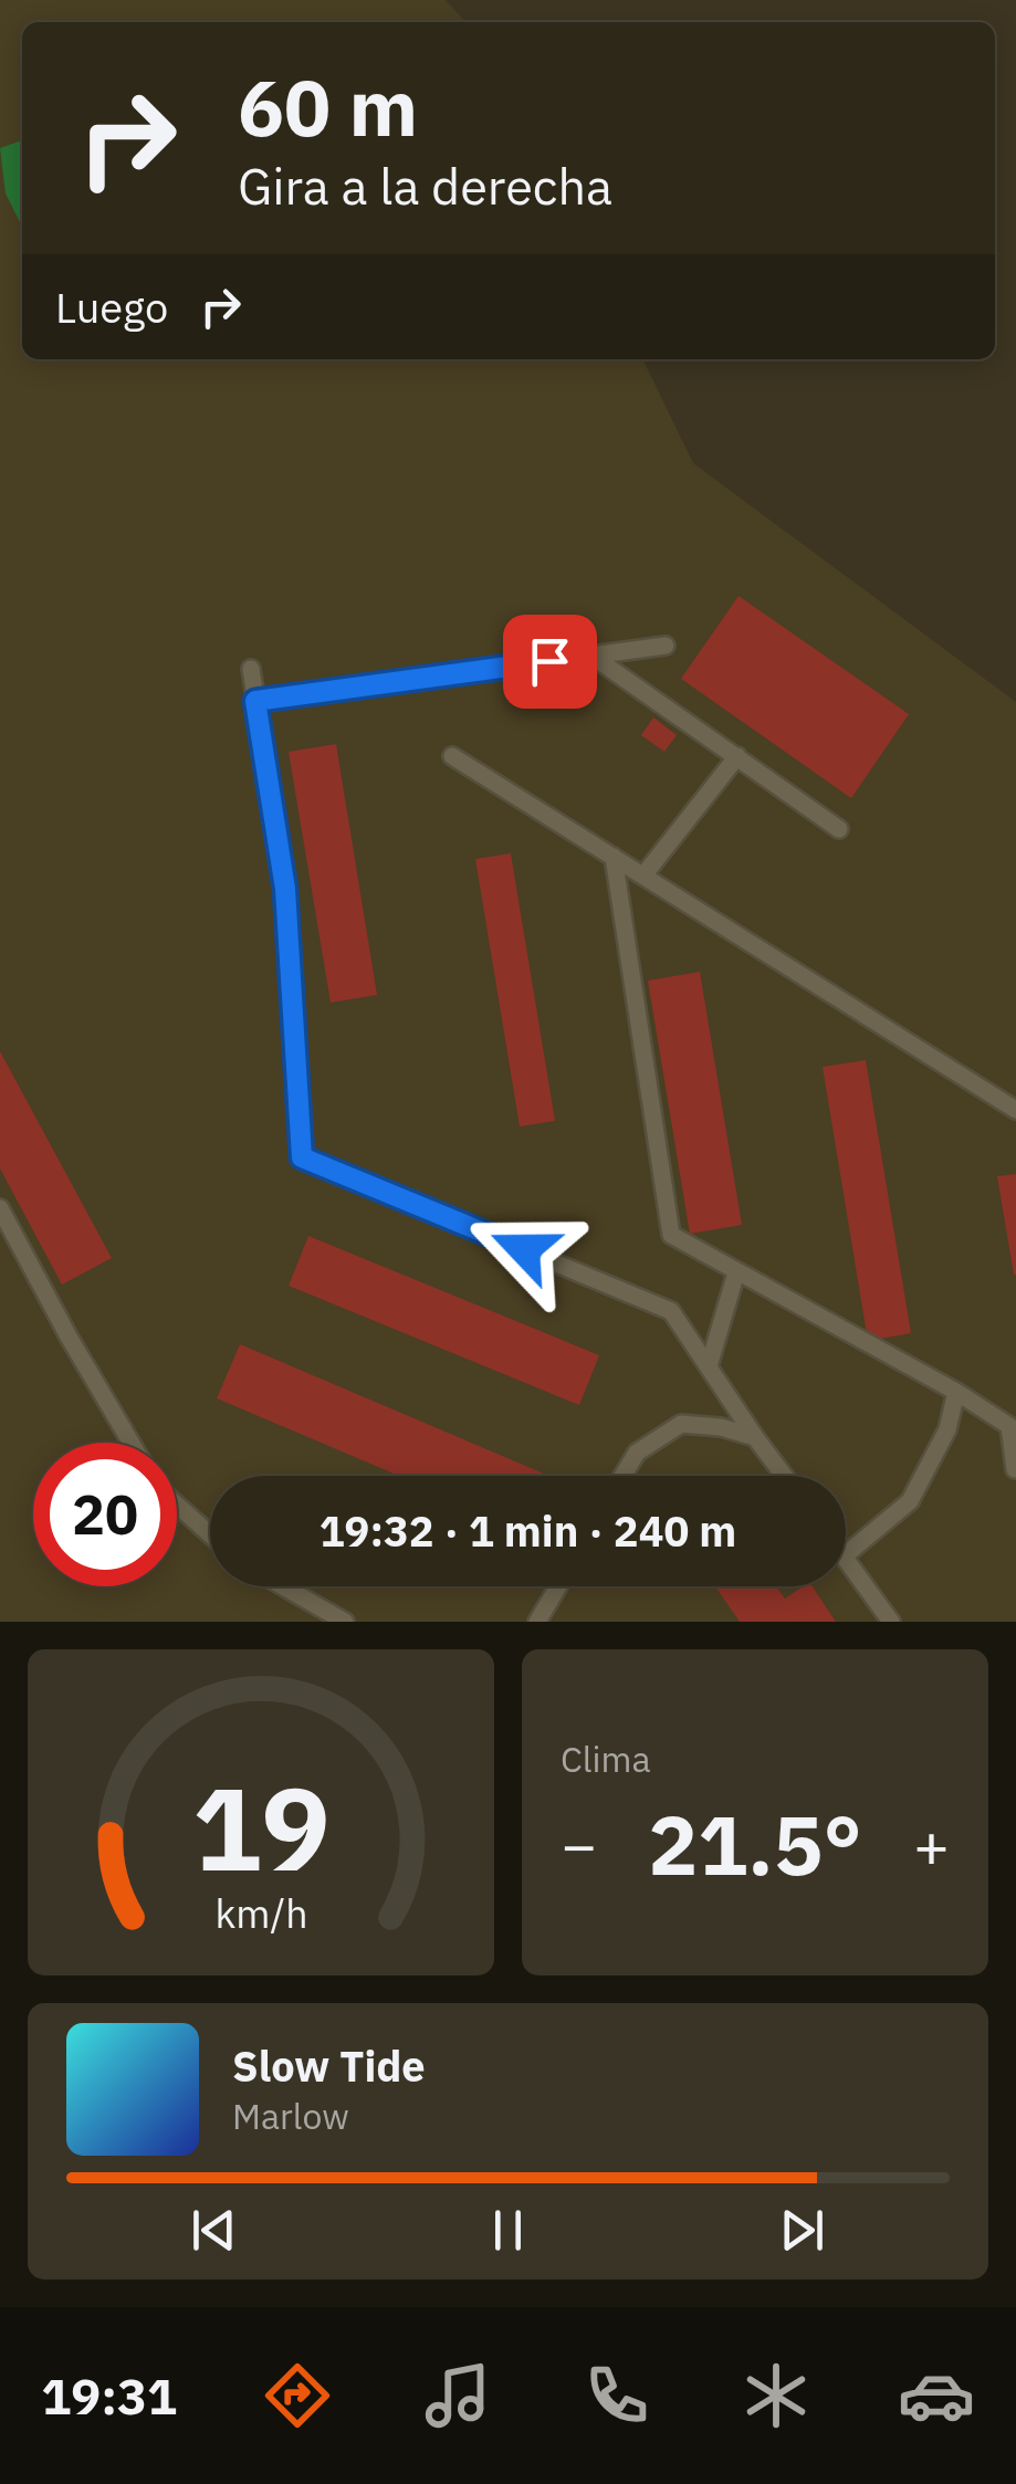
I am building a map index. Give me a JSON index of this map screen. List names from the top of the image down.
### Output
{
  "page": {
    "turn": ["60 m", "Gira a la derecha"],
    "then": "Luego",
    "limit": "20",
    "trip": "19:32 · 1 min · 240 m",
    "tile": "Clima",
    "heat": ["−", "21.5°", "+"],
    "song": ["Slow Tide", "Marlow"],
    "tabs": "19:31",
    "gauge": ["19", "km/h"]
  }
}
